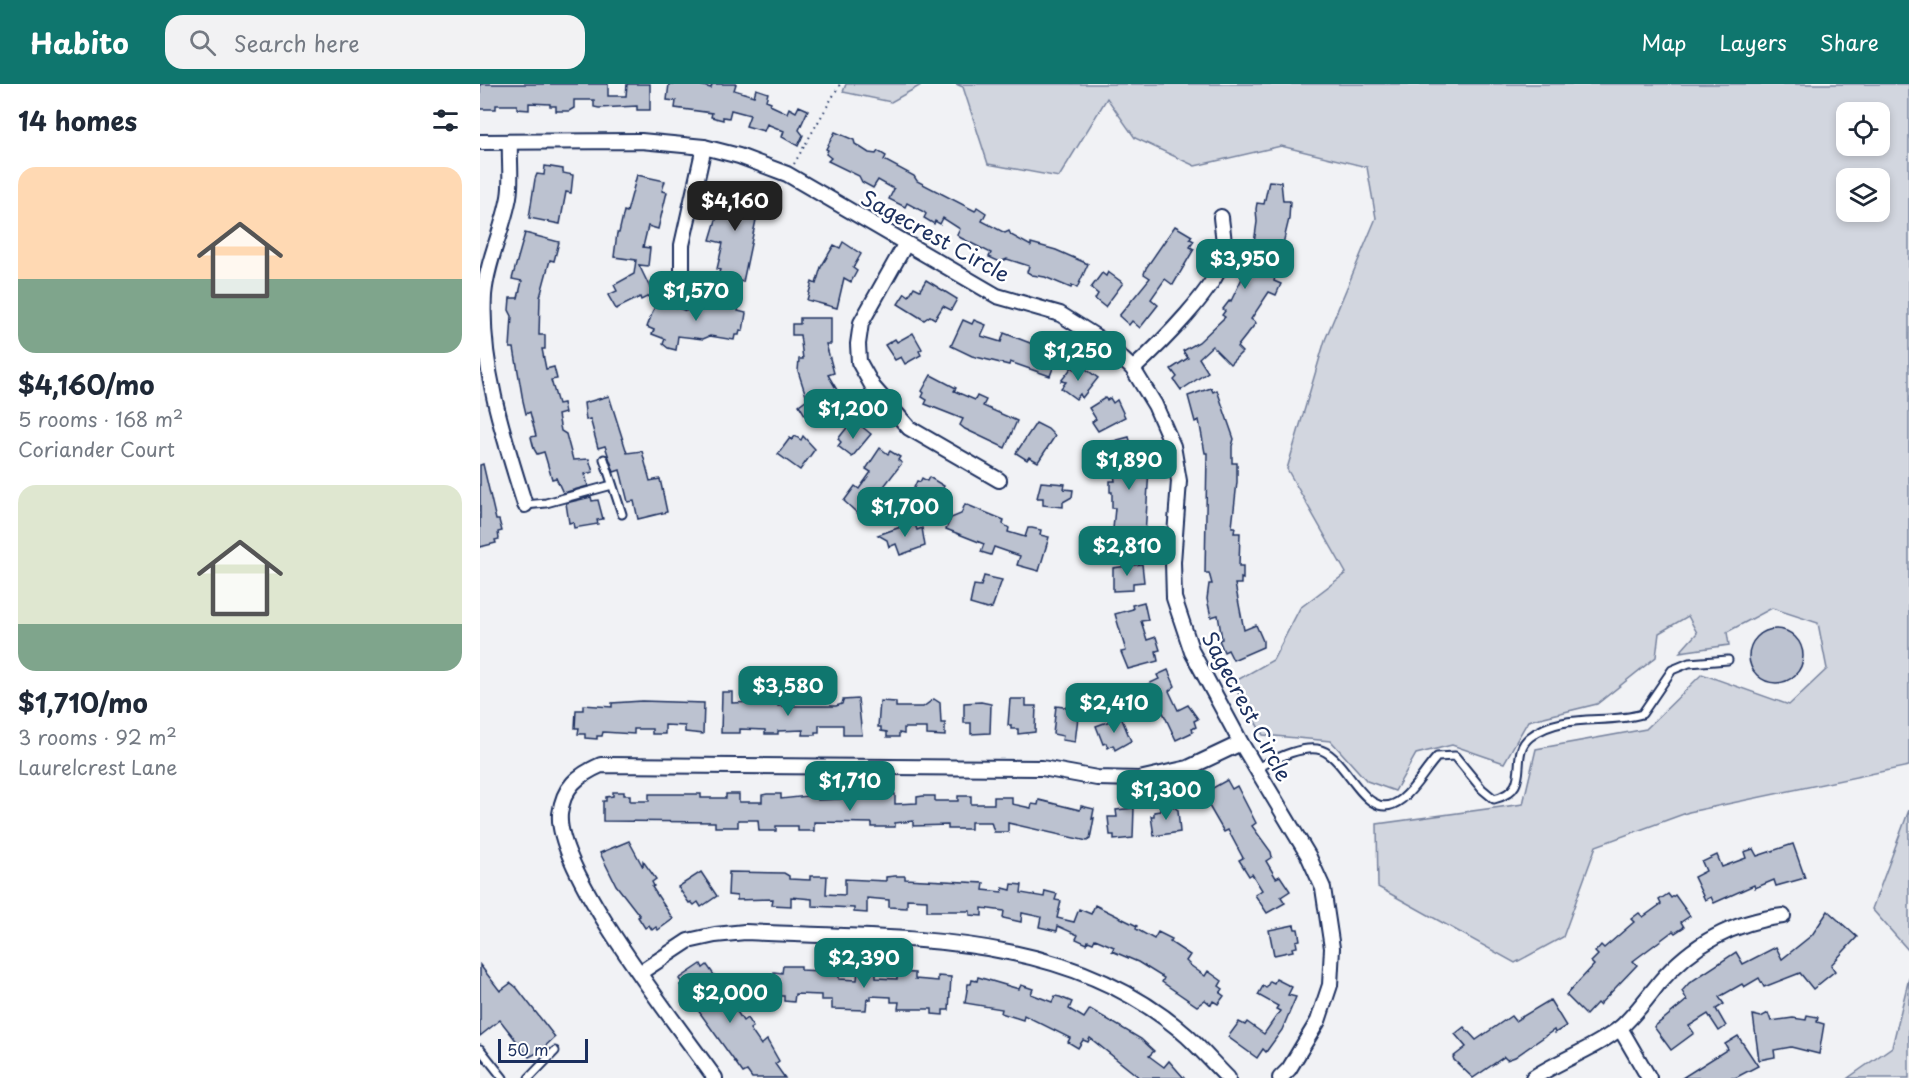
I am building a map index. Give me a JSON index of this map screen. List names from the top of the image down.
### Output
{
  "streets": {
    "street": ["Sagecrest Circle"]
  },
  "scale_bar": "50 m",
  "page": {
    "header": "Habito",
    "search": "Search here",
    "nav": ["Map", "Layers", "Share"],
    "heading": "14 homes",
    "list": [
      {
        "name": "$4,160/mo",
        "note": "5 rooms · 168 m² · Coriander Court"
      },
      {
        "name": "$1,710/mo",
        "note": "3 rooms · 92 m² · Laurelcrest Lane"
      }
    ],
    "price": [
      "$4,160",
      "$3,950",
      "$1,570",
      "$1,250",
      "$1,200",
      "$1,890",
      "$1,700",
      "$2,810",
      "$3,580",
      "$2,410",
      "$1,710",
      "$1,300",
      "$2,390",
      "$2,000"
    ],
    "scale": "50 m"
  }
}
